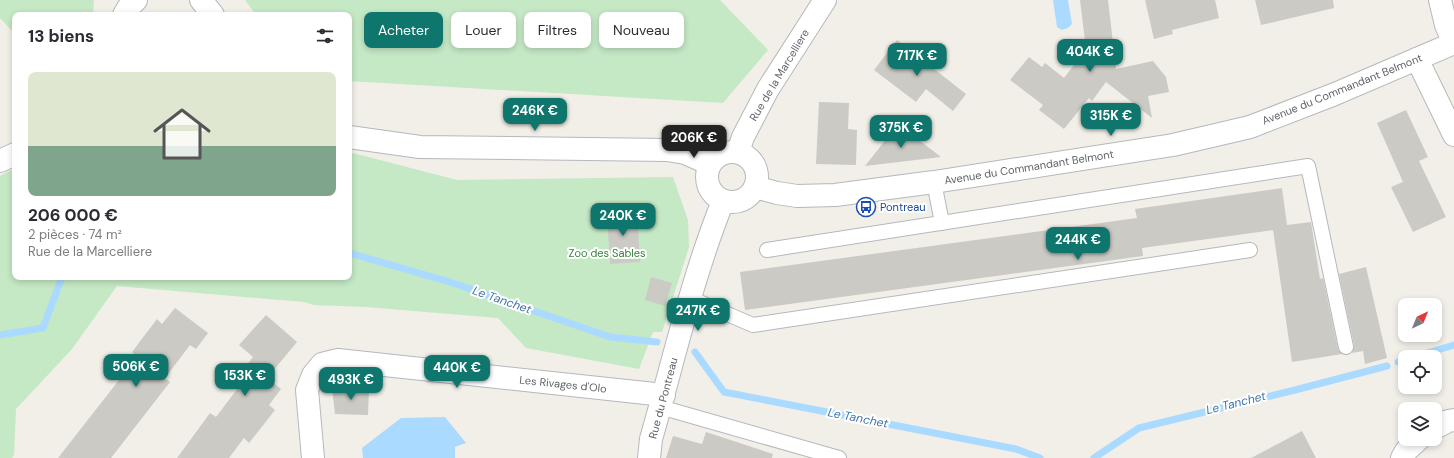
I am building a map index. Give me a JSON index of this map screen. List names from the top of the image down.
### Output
{
  "streets": {
    "street": [
      "Rue de la Marcelliere",
      "Avenue du Commandant Belmont",
      "Les Rivages d'Olo",
      "Rue du Pontreau"
    ]
  },
  "crossings": [
    ["Rue de la Marcelliere", "Avenue du Commandant Belmont"],
    ["Rue de la Marcelliere", "Rue du Pontreau"],
    ["Avenue du Commandant Belmont", "Rue du Pontreau"],
    ["Les Rivages d'Olo", "Rue du Pontreau"]
  ],
  "water": ["Le Tanchet"],
  "parks": ["Zoo des Sables"],
  "places": {
    "bus stop": ["Pontreau"]
  },
  "north": "top right",
  "page": {
    "chip": [
      "Acheter",
      "Louer",
      "Filtres",
      "Nouveau"
    ],
    "heading": "13 biens",
    "price": [
      "404K €",
      "717K €",
      "246K €",
      "315K €",
      "375K €",
      "206K €",
      "240K €",
      "244K €",
      "247K €",
      "506K €",
      "440K €",
      "153K €",
      "493K €"
    ],
    "list": [
      {
        "name": "206 000 €",
        "note": "2 pièces · 74 m² · Rue de la Marcelliere"
      }
    ]
  }
}
